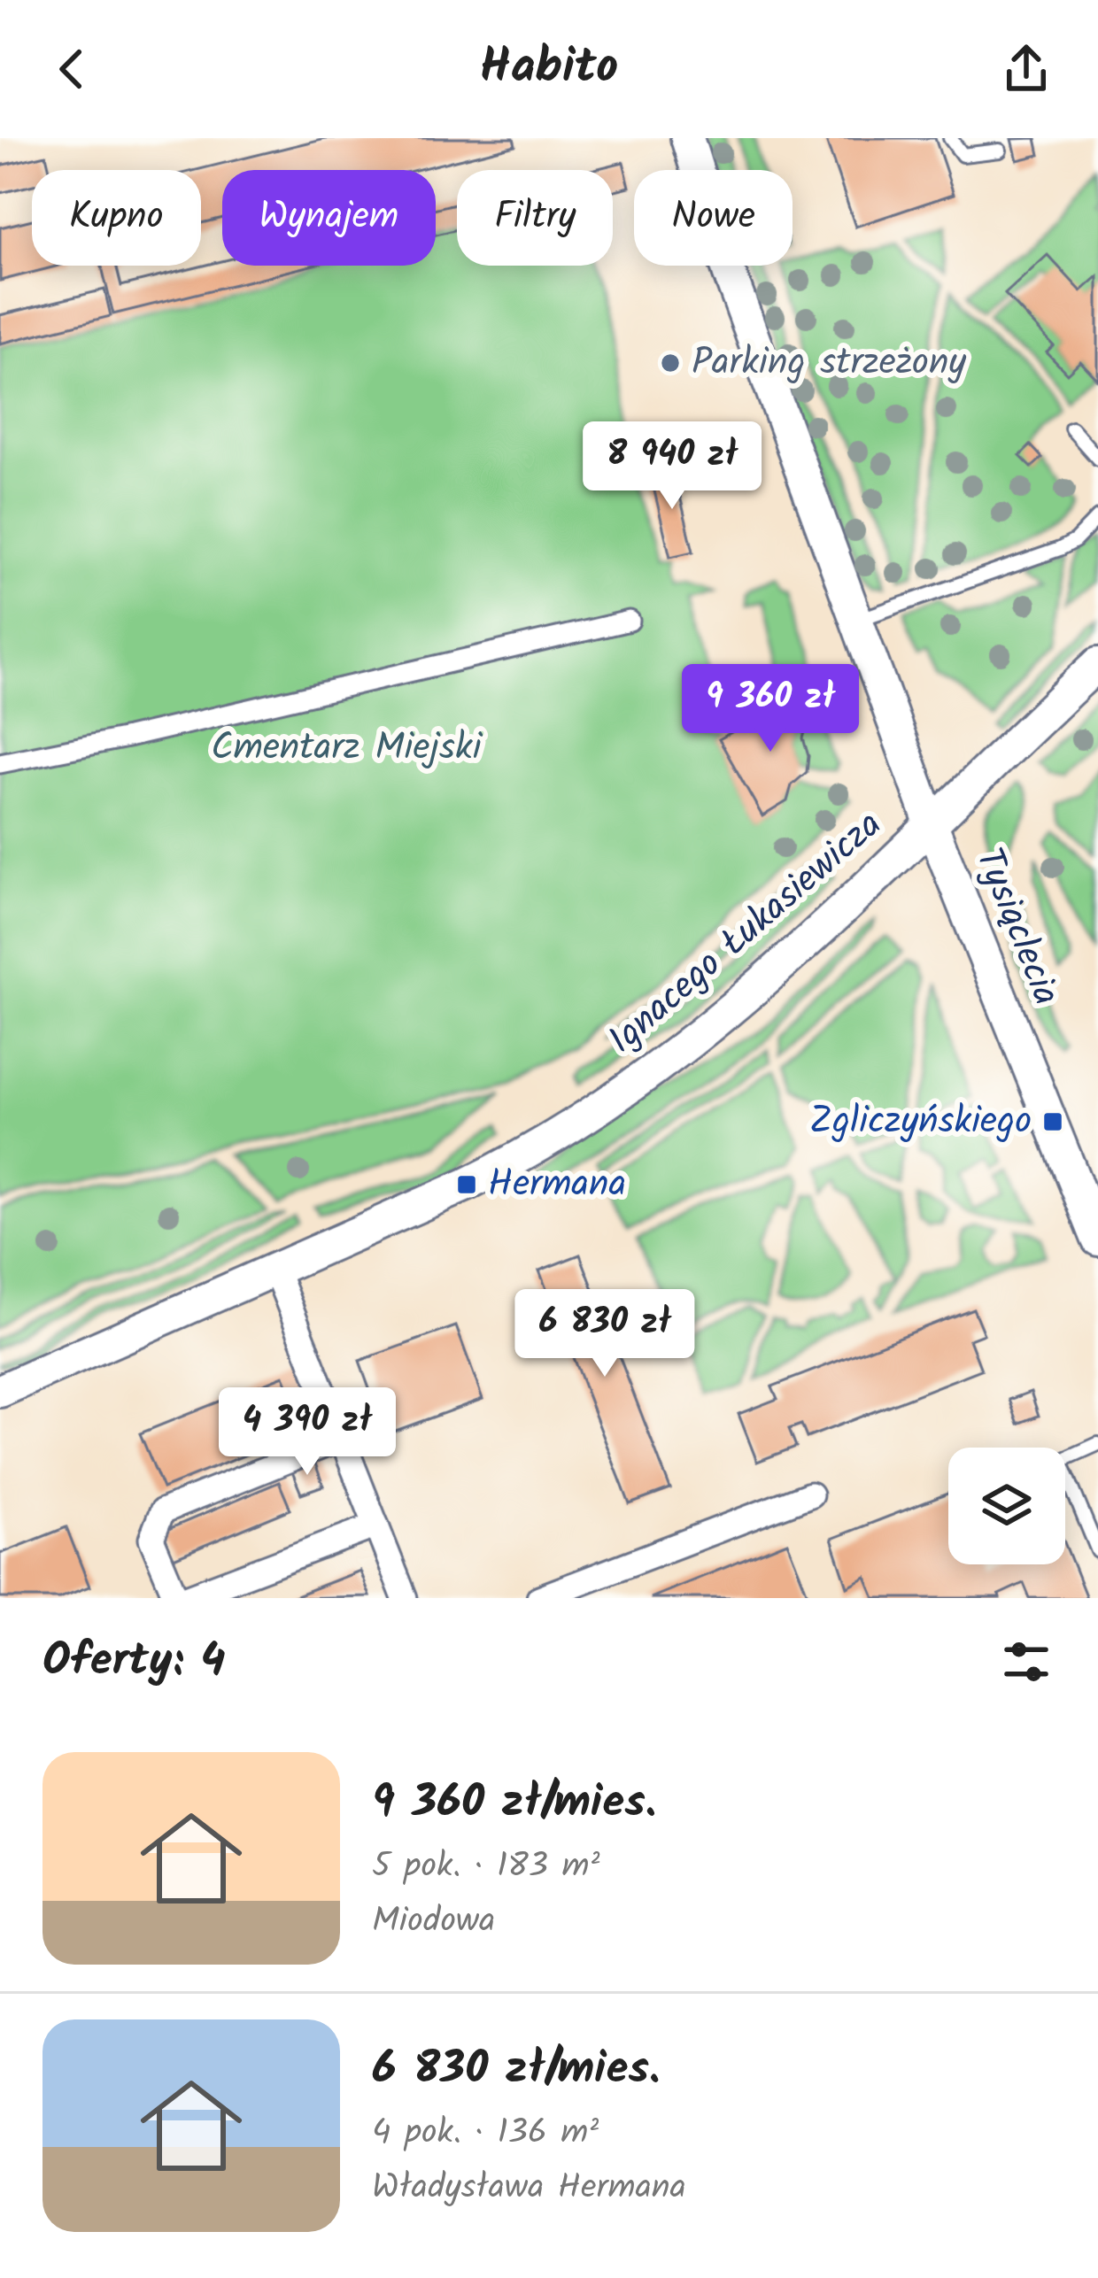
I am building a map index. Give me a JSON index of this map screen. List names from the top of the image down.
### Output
{
  "streets": {
    "street": ["Tysiąclecia", "Ignacego Łukasiewicza"]
  },
  "crossings": [
    ["Tysiąclecia", "Ignacego Łukasiewicza"]
  ],
  "parks": ["Cmentarz Miejski"],
  "places": {
    "other": ["Parking strzeżony"],
    "transit": ["Zgliczyńskiego", "Hermana"]
  },
  "page": {
    "header": "Habito",
    "chip": [
      "Kupno",
      "Wynajem",
      "Filtry",
      "Nowe"
    ],
    "price": [
      "8 940 zł",
      "9 360 zł",
      "6 830 zł",
      "4 390 zł"
    ],
    "heading": "Oferty: 4",
    "list": [
      {
        "name": "9 360 zł/mies.",
        "note": "5 pok. · 183 m² · Miodowa"
      },
      {
        "name": "6 830 zł/mies.",
        "note": "4 pok. · 136 m² · Władysława Hermana"
      }
    ]
  }
}
